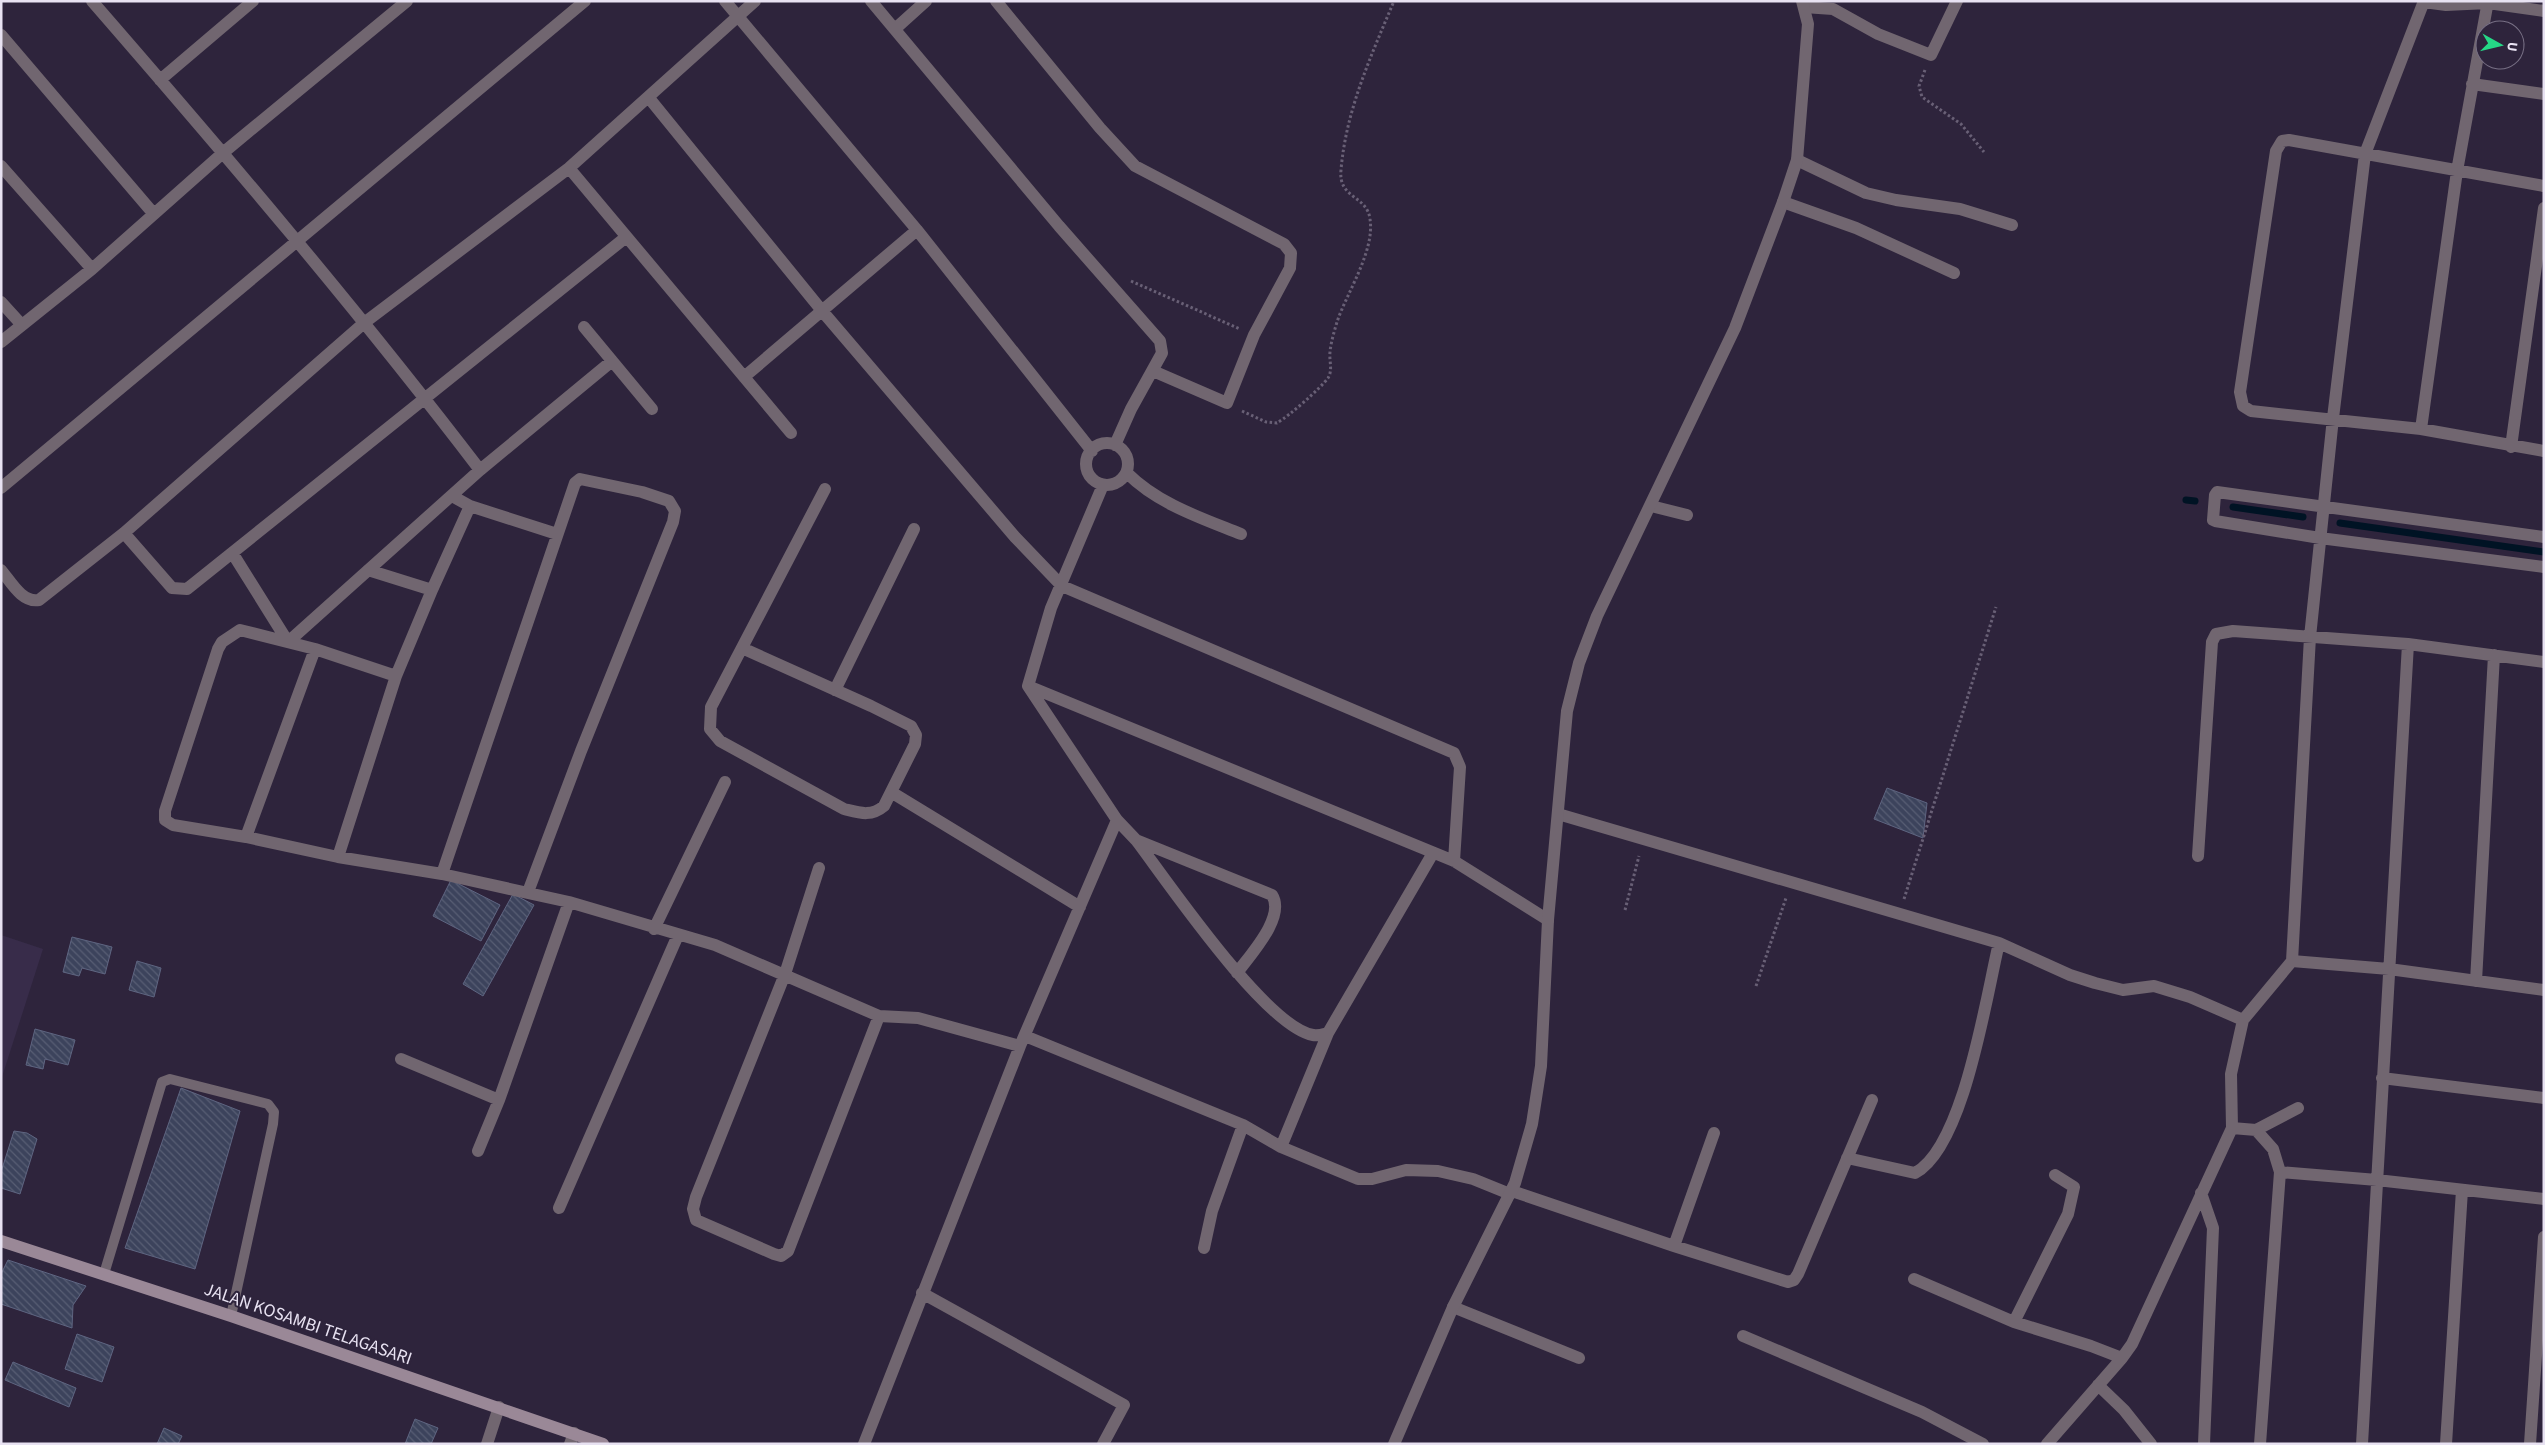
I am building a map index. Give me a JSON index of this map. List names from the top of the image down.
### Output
{
  "streets": {
    "main road": ["JALAN KOSAMBI TELAGASARI"]
  },
  "north": "right"
}
